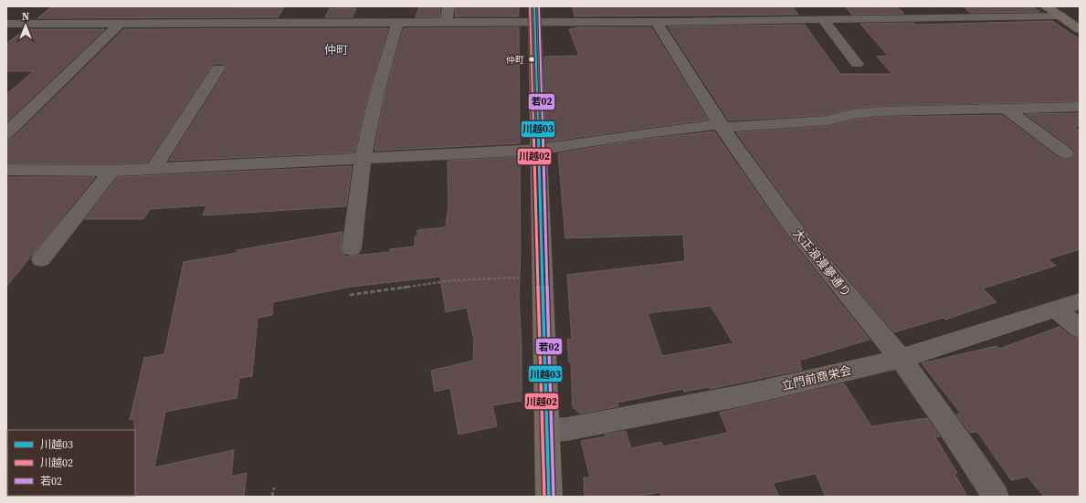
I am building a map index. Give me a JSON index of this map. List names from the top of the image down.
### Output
{
  "streets": {
    "street": ["大正浪漫夢通り", "立門前商栄会"]
  },
  "crossings": [
    ["大正浪漫夢通り", "立門前商栄会"]
  ],
  "districts": ["仲町"],
  "places": ["仲町"],
  "lines": ["transit line 川越03", "transit line 川越02", "transit line 若02"],
  "legend": ["川越03", "川越02", "若02"],
  "north": "top"
}
